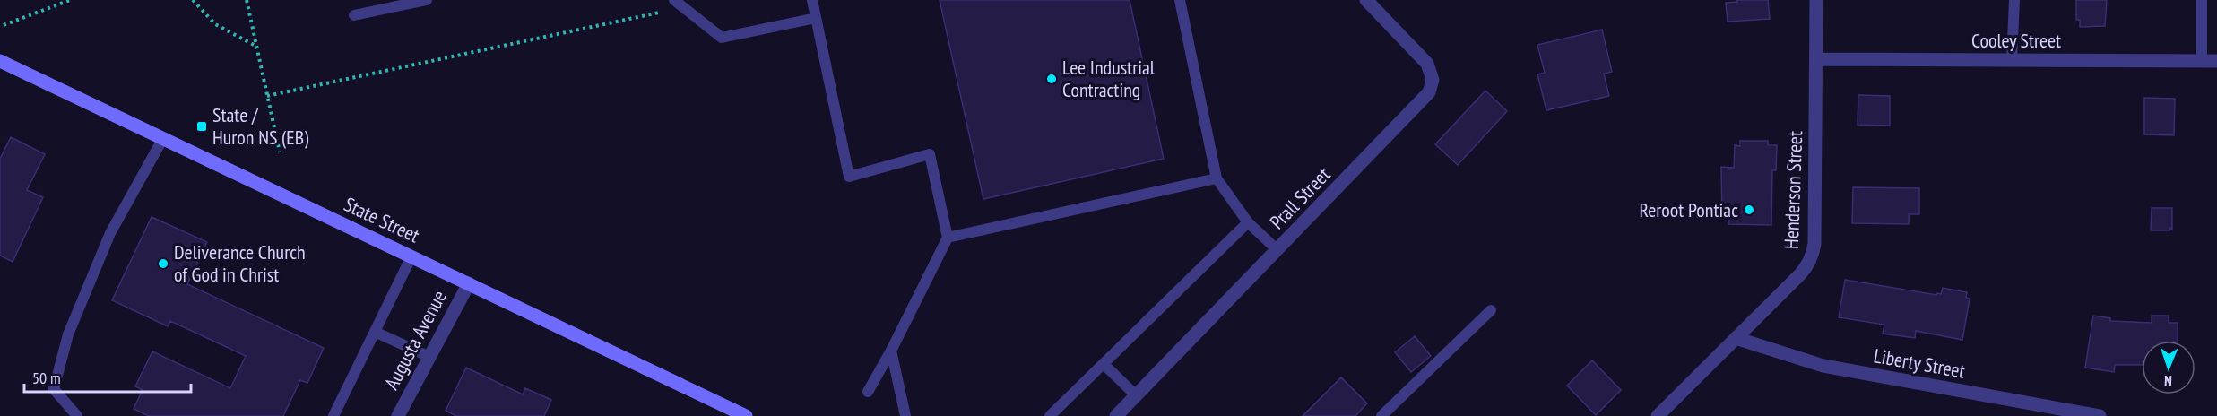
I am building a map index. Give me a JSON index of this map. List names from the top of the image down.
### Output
{
  "streets": {
    "main road": ["State Street"],
    "street": [
      "Cooley Street",
      "Henderson Street",
      "Prall Street",
      "Augusta Avenue",
      "Liberty Street"
    ]
  },
  "crossings": [
    ["Cooley Street", "Henderson Street"],
    ["Henderson Street", "Liberty Street"],
    ["State Street", "Augusta Avenue"]
  ],
  "places": {
    "other": ["Lee Industrial Contracting", "Reroot Pontiac", "Deliverance Church of God in Christ"],
    "transit": ["State / Huron NS (EB)"]
  },
  "scale_bar": "50 m",
  "north": "bottom"
}
